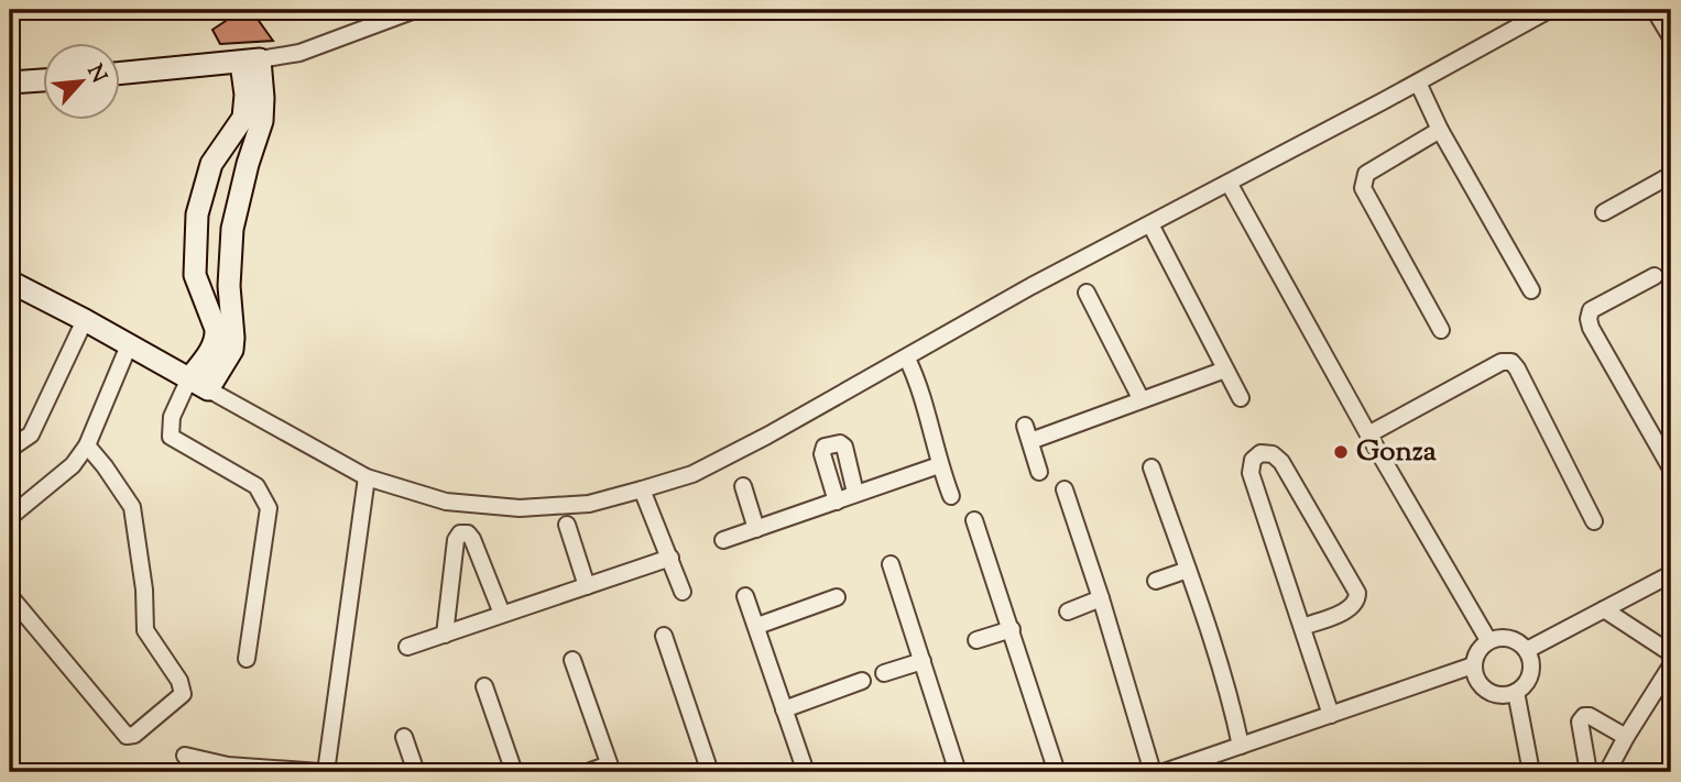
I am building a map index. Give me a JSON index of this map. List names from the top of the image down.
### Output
{
  "places": ["Gonza"],
  "north": "top right"
}
